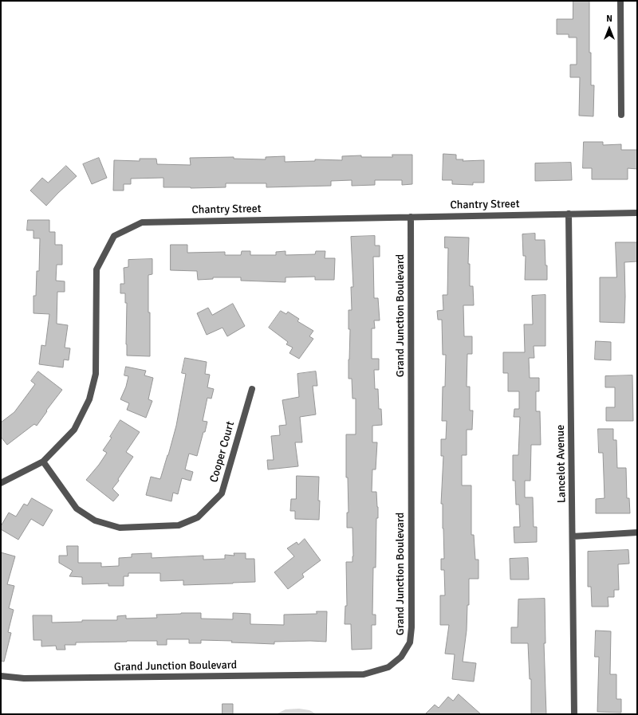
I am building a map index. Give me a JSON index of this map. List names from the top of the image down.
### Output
{
  "streets": {
    "street": [
      "Chantry Street",
      "Grand Junction Boulevard",
      "Cooper Court",
      "Lancelot Avenue"
    ]
  },
  "crossings": [
    ["Chantry Street", "Grand Junction Boulevard"],
    ["Chantry Street", "Cooper Court"],
    ["Chantry Street", "Lancelot Avenue"]
  ],
  "north": "top"
}
